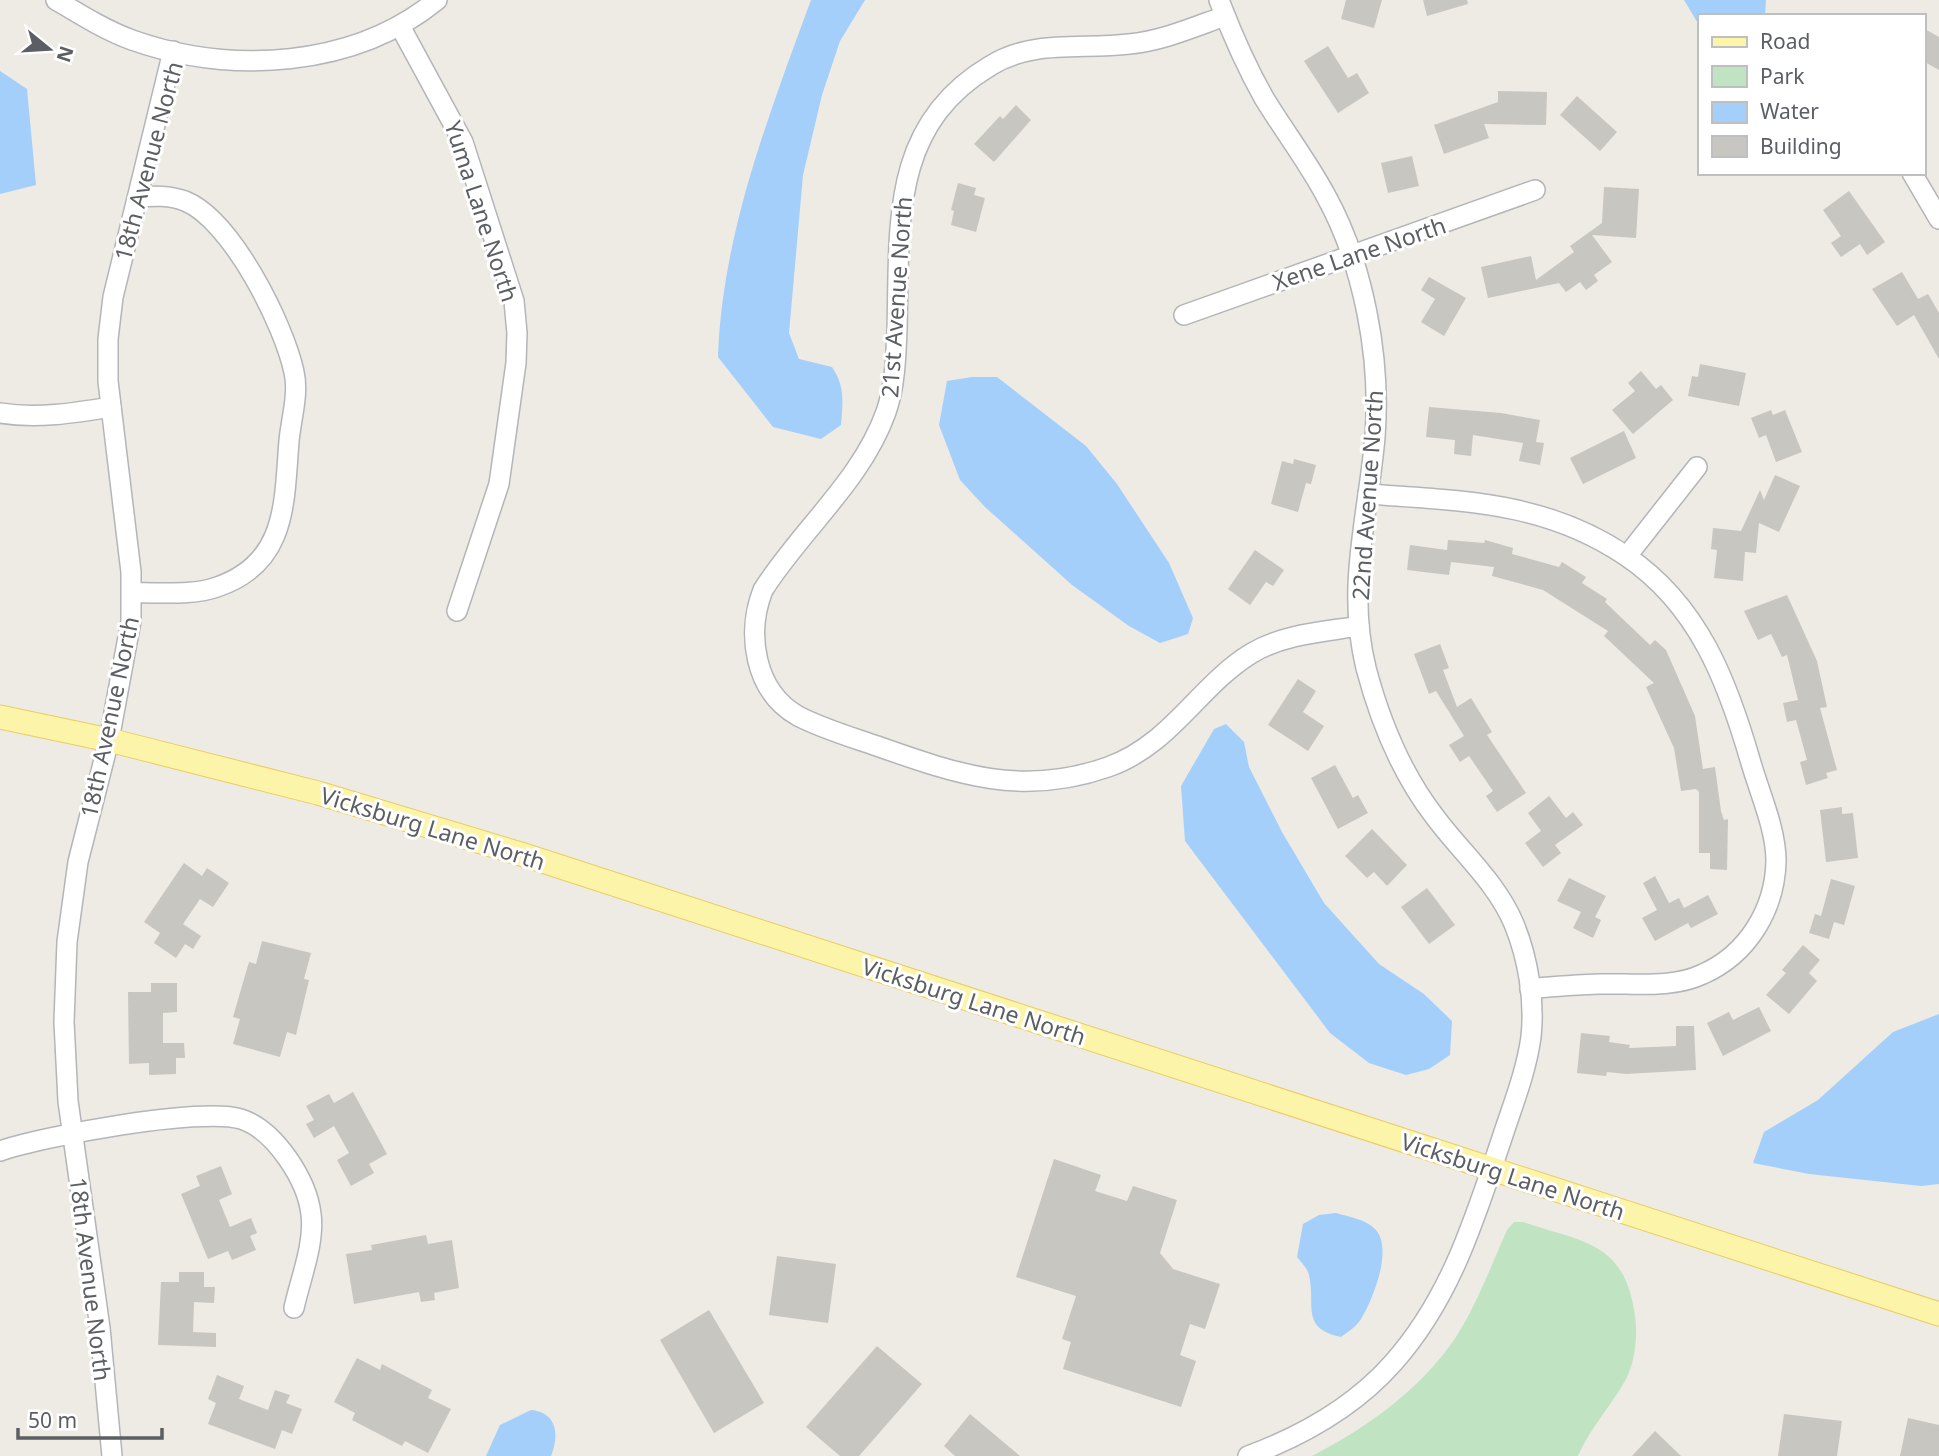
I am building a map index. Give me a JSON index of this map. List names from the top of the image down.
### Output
{
  "streets": {
    "main road": ["Vicksburg Lane North"],
    "street": [
      "18th Avenue North",
      "Yuma Lane North",
      "Xene Lane North",
      "21st Avenue North",
      "22nd Avenue North"
    ]
  },
  "crossings": [
    ["18th Avenue North", "Yuma Lane North"],
    ["18th Avenue North", "Vicksburg Lane North"],
    ["Xene Lane North", "22nd Avenue North"],
    ["21st Avenue North", "22nd Avenue North"],
    ["22nd Avenue North", "Vicksburg Lane North"]
  ],
  "legend": [
    "Road",
    "Park",
    "Water",
    "Building"
  ],
  "scale_bar": "50 m",
  "north": "right"
}
